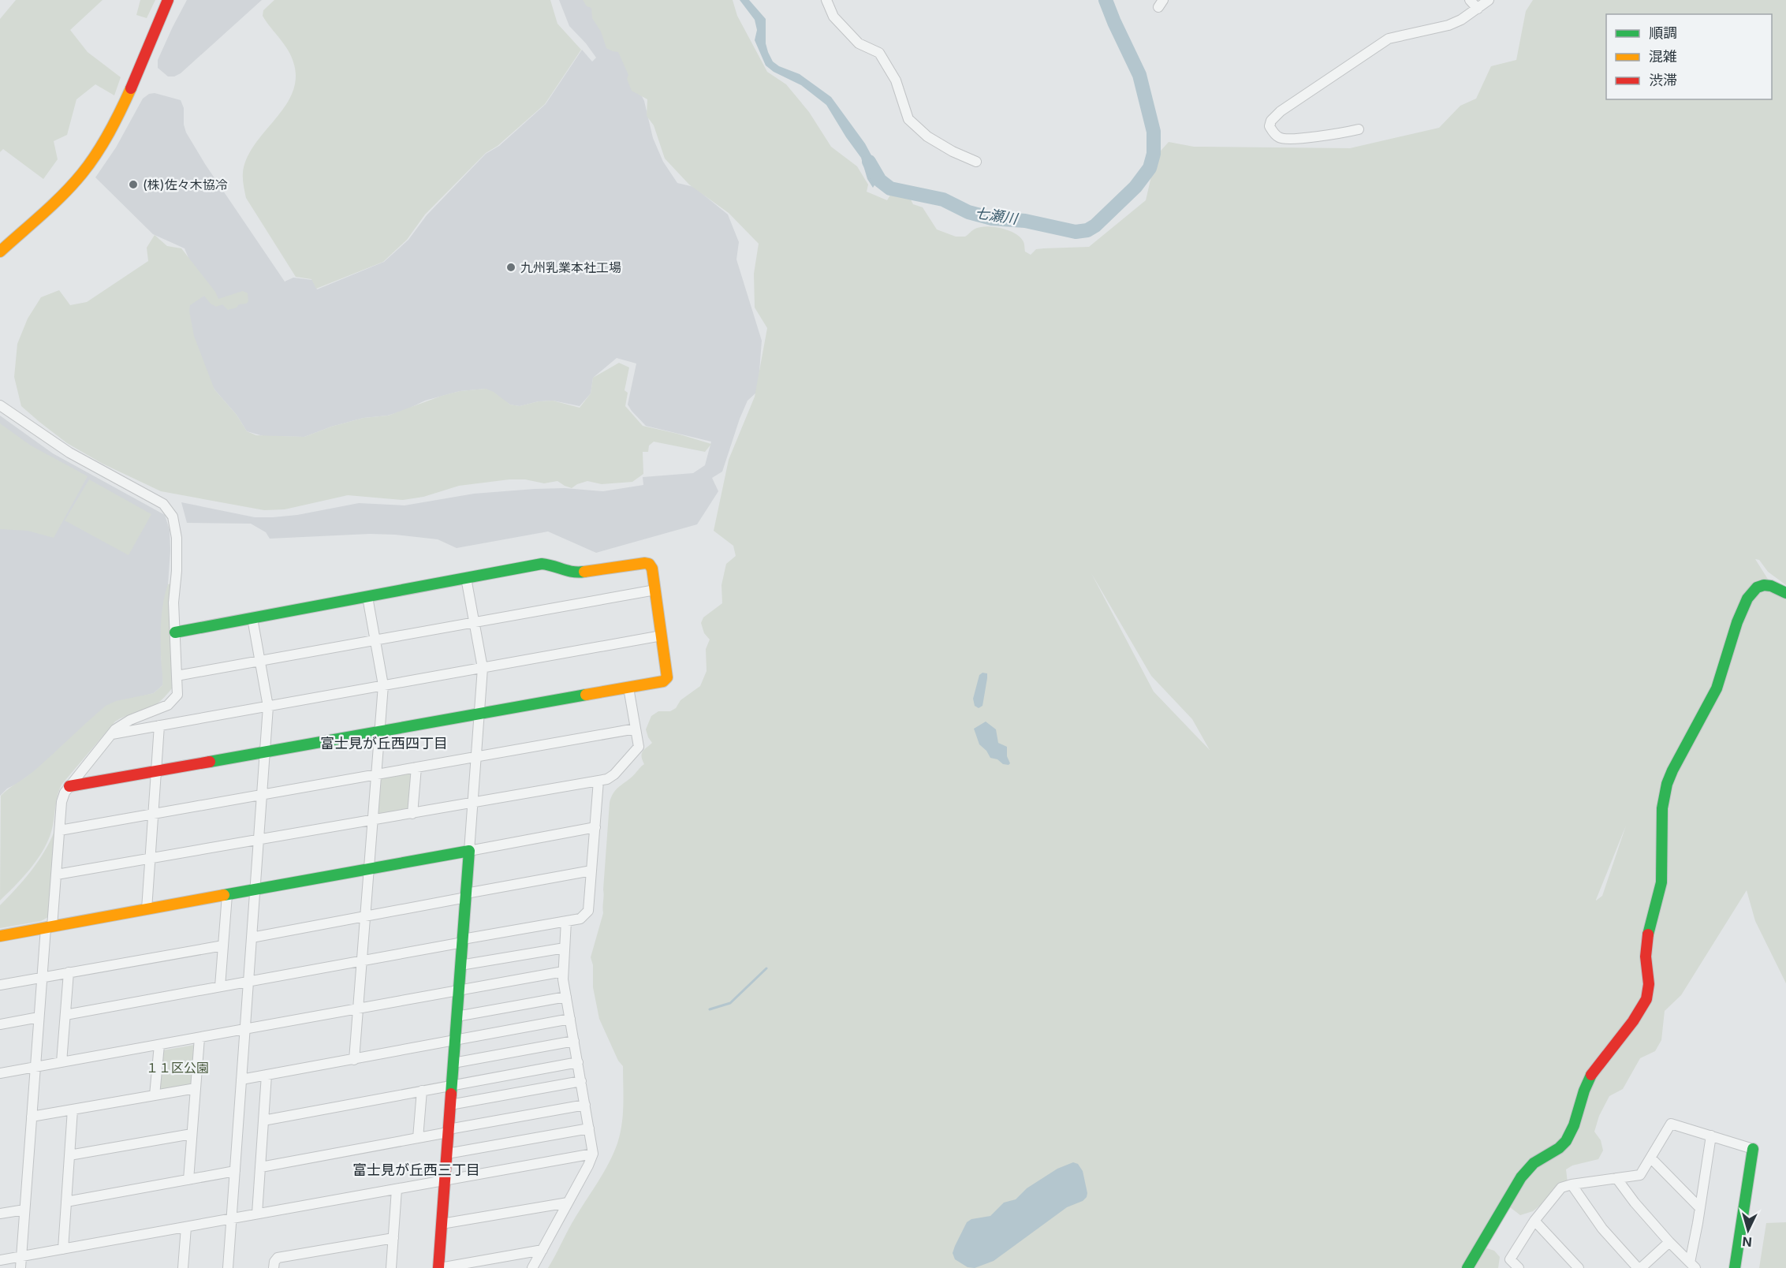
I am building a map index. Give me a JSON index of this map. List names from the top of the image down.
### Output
{
  "districts": ["富士見が丘西四丁目", "富士見が丘西三丁目"],
  "water": ["七瀬川"],
  "parks": ["１１区公園"],
  "places": ["(株)佐々木協冷", "九州乳業本社工場"],
  "legend": ["順調", "混雑", "渋滞"],
  "north": "bottom"
}
